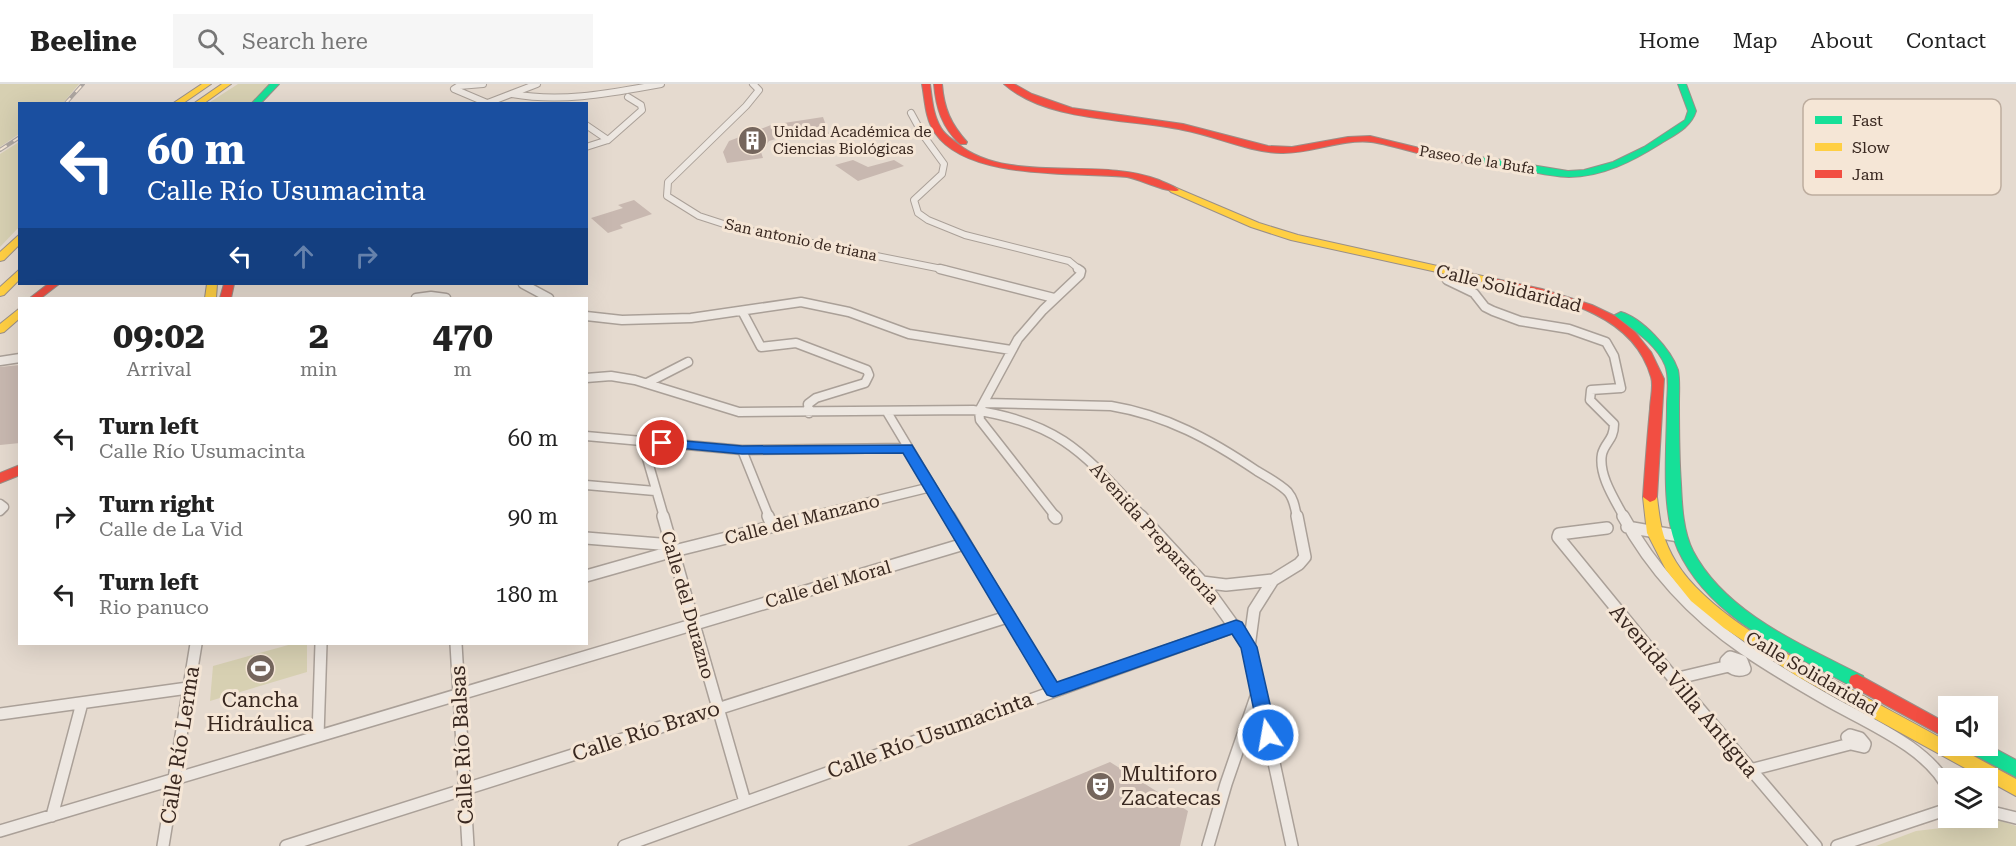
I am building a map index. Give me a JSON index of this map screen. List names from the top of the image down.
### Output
{
  "streets": {
    "main road": ["Paseo de la Bufa", "Calle Solidaridad"],
    "street": [
      "San antonio de triana",
      "Calle del Manzano",
      "Avenida Preparatoria",
      "Calle del Moral",
      "Calle del Durazno",
      "Avenida Villa Antigua",
      "Calle Río Bravo",
      "Calle Río Usumacinta",
      "Calle Río Lerma",
      "Calle Río Balsas"
    ]
  },
  "crossings": [
    ["Calle del Manzano", "Calle del Durazno"],
    ["Avenida Preparatoria", "Calle Río Usumacinta"],
    ["Calle del Moral", "Calle del Durazno"],
    ["Calle del Moral", "Calle Río Lerma"],
    ["Calle del Moral", "Calle Río Balsas"],
    ["Calle del Durazno", "Calle Río Bravo"],
    ["Calle del Durazno", "Calle Río Usumacinta"],
    ["Calle Río Bravo", "Calle Río Balsas"]
  ],
  "places": {
    "building": ["Unidad Académica de Ciencias Biológicas"],
    "sports": ["Cancha Hidráulica"],
    "theatre": ["Multiforo Zacatecas"]
  },
  "legend": ["Fast", "Slow", "Jam"],
  "page": {
    "header": "Beeline",
    "search": "Search here",
    "nav": [
      "Home",
      "Map",
      "About",
      "Contact"
    ],
    "turn": ["60 m", "Calle Río Usumacinta"],
    "eta": [
      "09:02",
      "Arrival",
      "2",
      "min",
      "470",
      "m"
    ],
    "list": [
      {
        "name": "Turn left",
        "note": "Calle Río Usumacinta",
        "value": "60 m"
      },
      {
        "name": "Turn right",
        "note": "Calle de La Vid",
        "value": "90 m"
      },
      {
        "name": "Turn left",
        "note": "Rio panuco",
        "value": "180 m"
      }
    ]
  }
}
